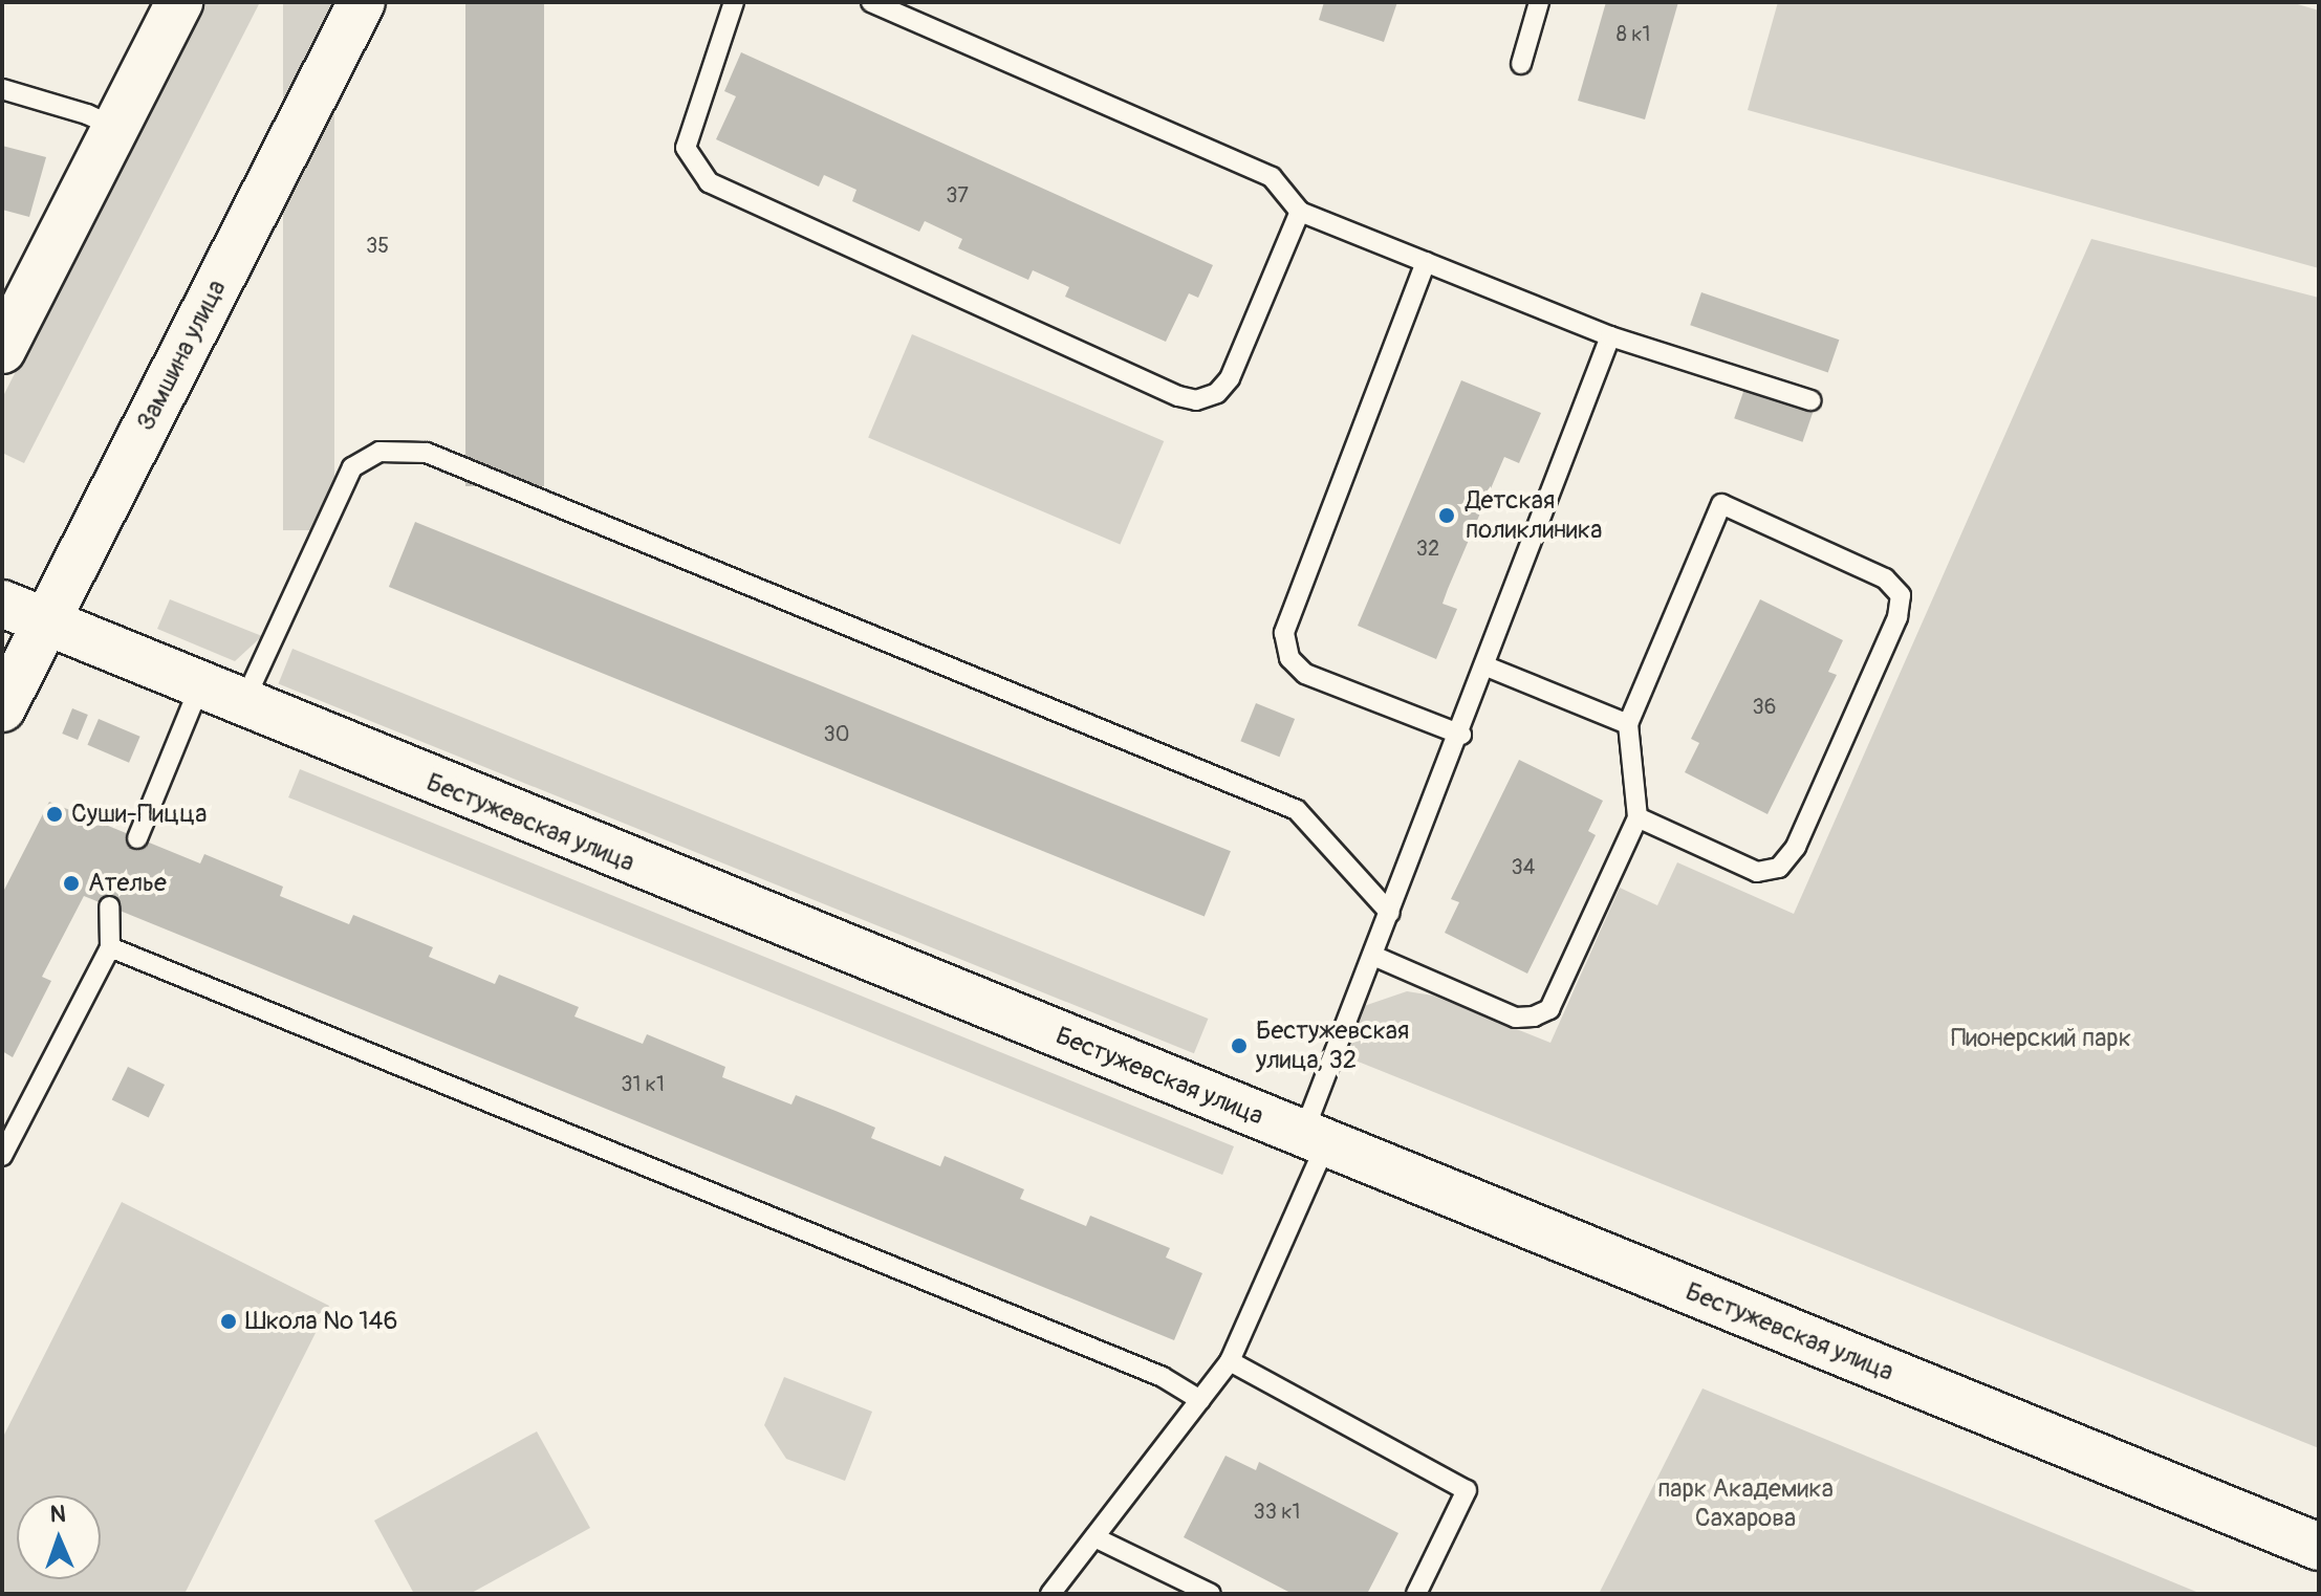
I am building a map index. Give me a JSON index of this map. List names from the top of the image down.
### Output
{
  "streets": {
    "street": ["Замшина улица", "Бестужевская улица"]
  },
  "crossings": [
    ["Замшина улица", "Бестужевская улица"]
  ],
  "parks": ["Пионерский парк", "парк Академика Сахарова"],
  "places": [
    "Детская поликлиника",
    "Суши-Пицца",
    "Ателье",
    "Бестужевская улица, 32",
    "Школа № 146"
  ],
  "house_numbers": [
    "8 к1",
    "37",
    "35",
    "32",
    "36",
    "30",
    "34",
    "31 к1",
    "33 к1"
  ],
  "north": "top"
}
